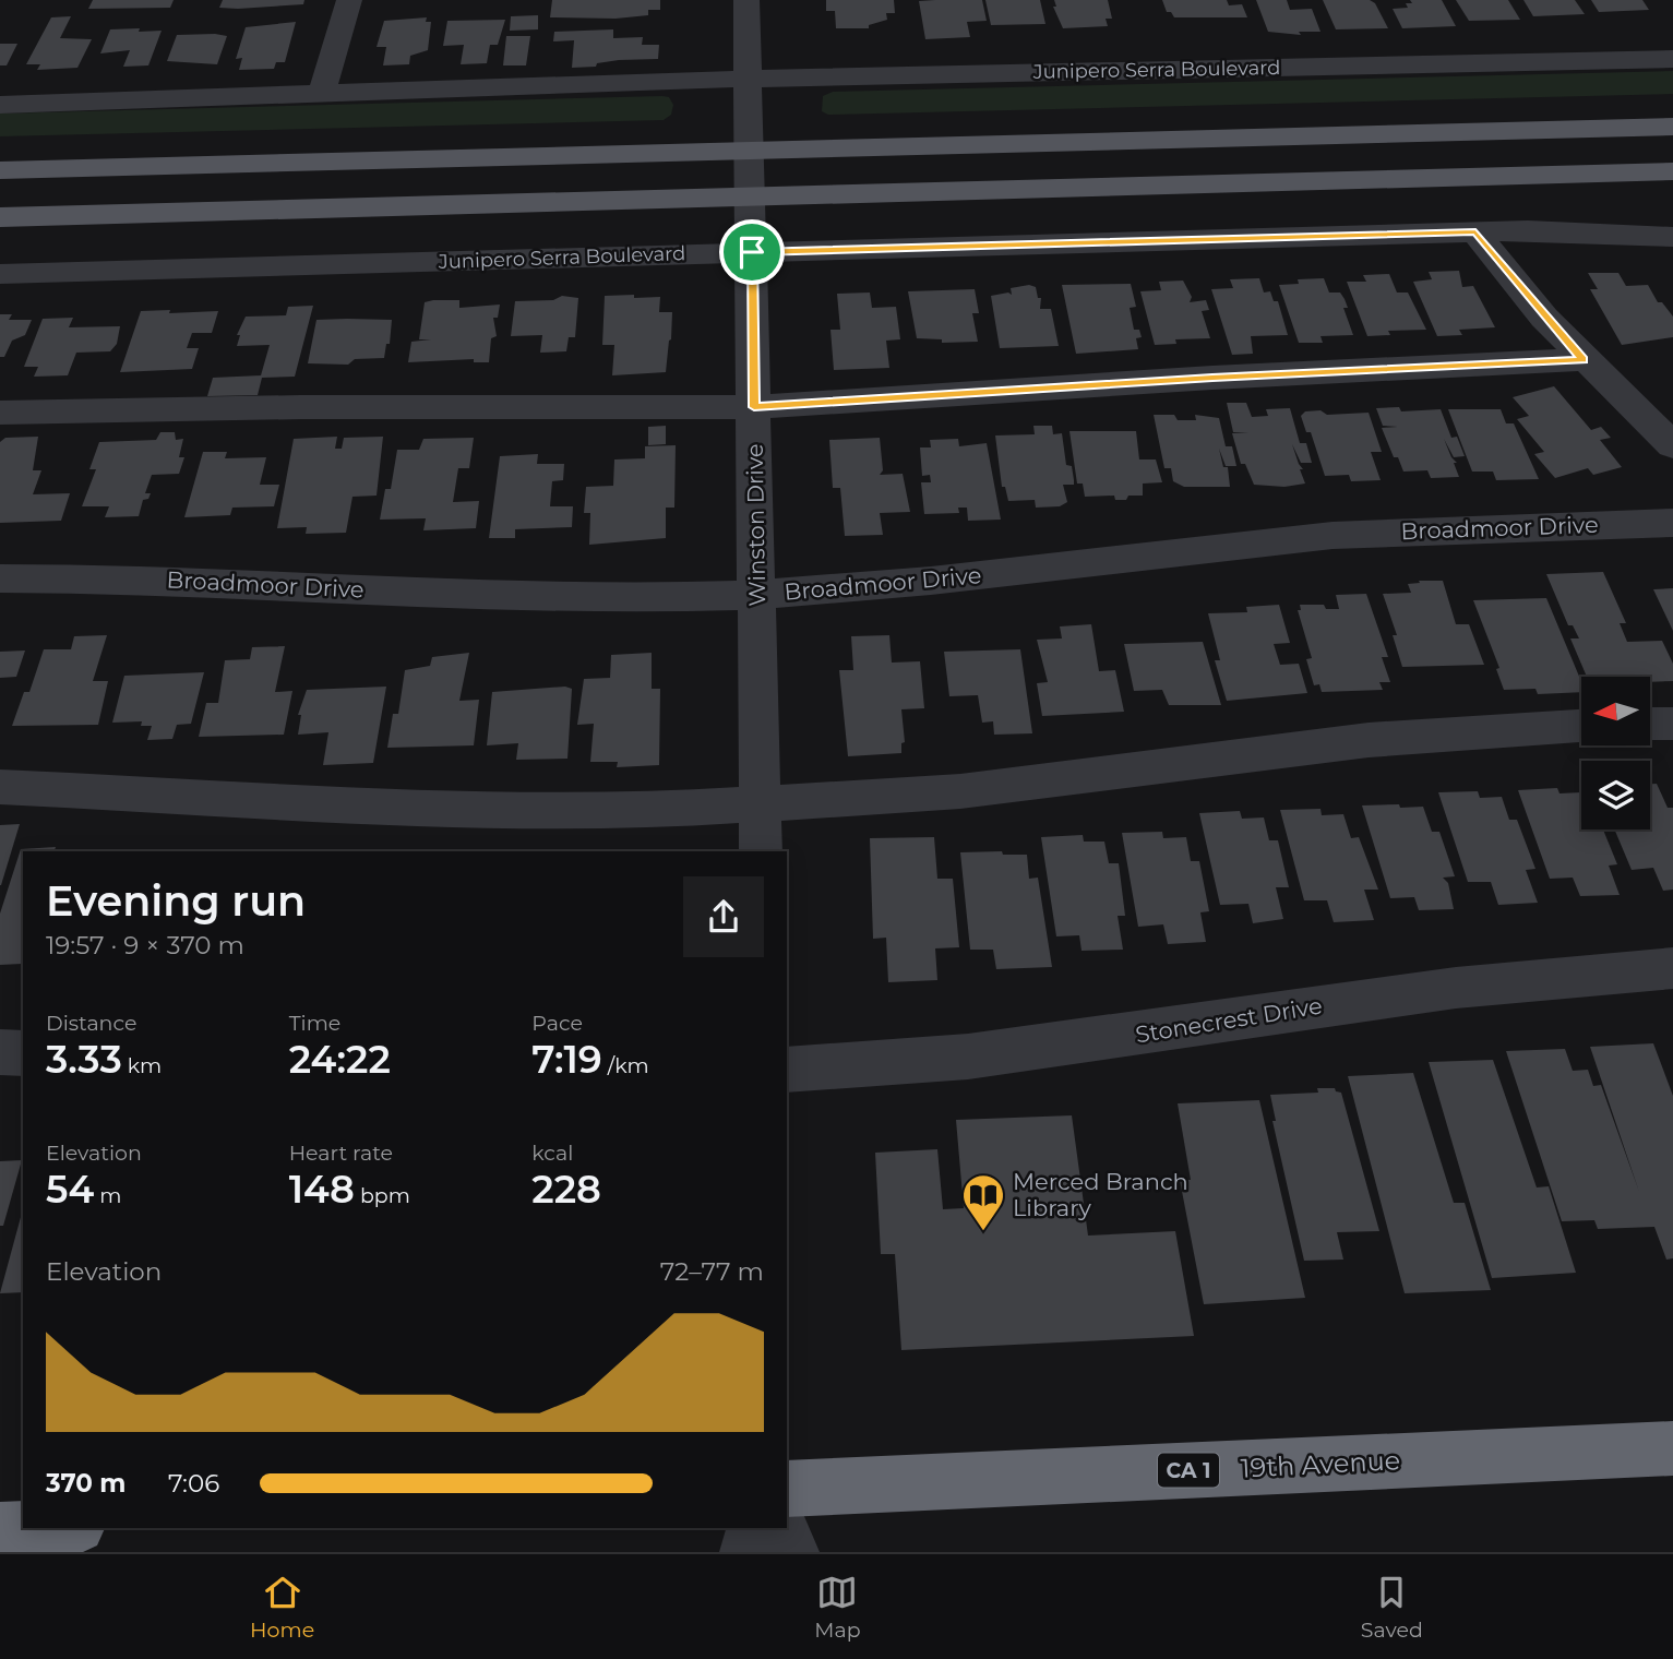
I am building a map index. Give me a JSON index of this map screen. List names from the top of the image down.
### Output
{
  "streets": {
    "highway": ["19th Avenue", "CA 1"],
    "street": [
      "Junipero Serra Boulevard",
      "Winston Drive",
      "Broadmoor Drive",
      "Stonecrest Drive"
    ]
  },
  "crossings": [
    ["Junipero Serra Boulevard", "Winston Drive"],
    ["Winston Drive", "Broadmoor Drive"]
  ],
  "places": {
    "library": ["Merced Branch Library"]
  },
  "north": "left",
  "page": {
    "heading": ["Evening run", "19:57 · 9 × 370 m"],
    "stats": [
      ["Distance", "3.33 km"],
      ["Time", "24:22"],
      ["Pace", "7:19 /km"],
      ["Elevation", "54 m"],
      ["Heart rate", "148 bpm"],
      ["kcal", "228"]
    ],
    "chart": ["Elevation", "72–77 m"],
    "list": [
      {
        "name": "370 m",
        "note": "7:06"
      }
    ],
    "tabs": ["Home", "Map", "Saved"]
  }
}
